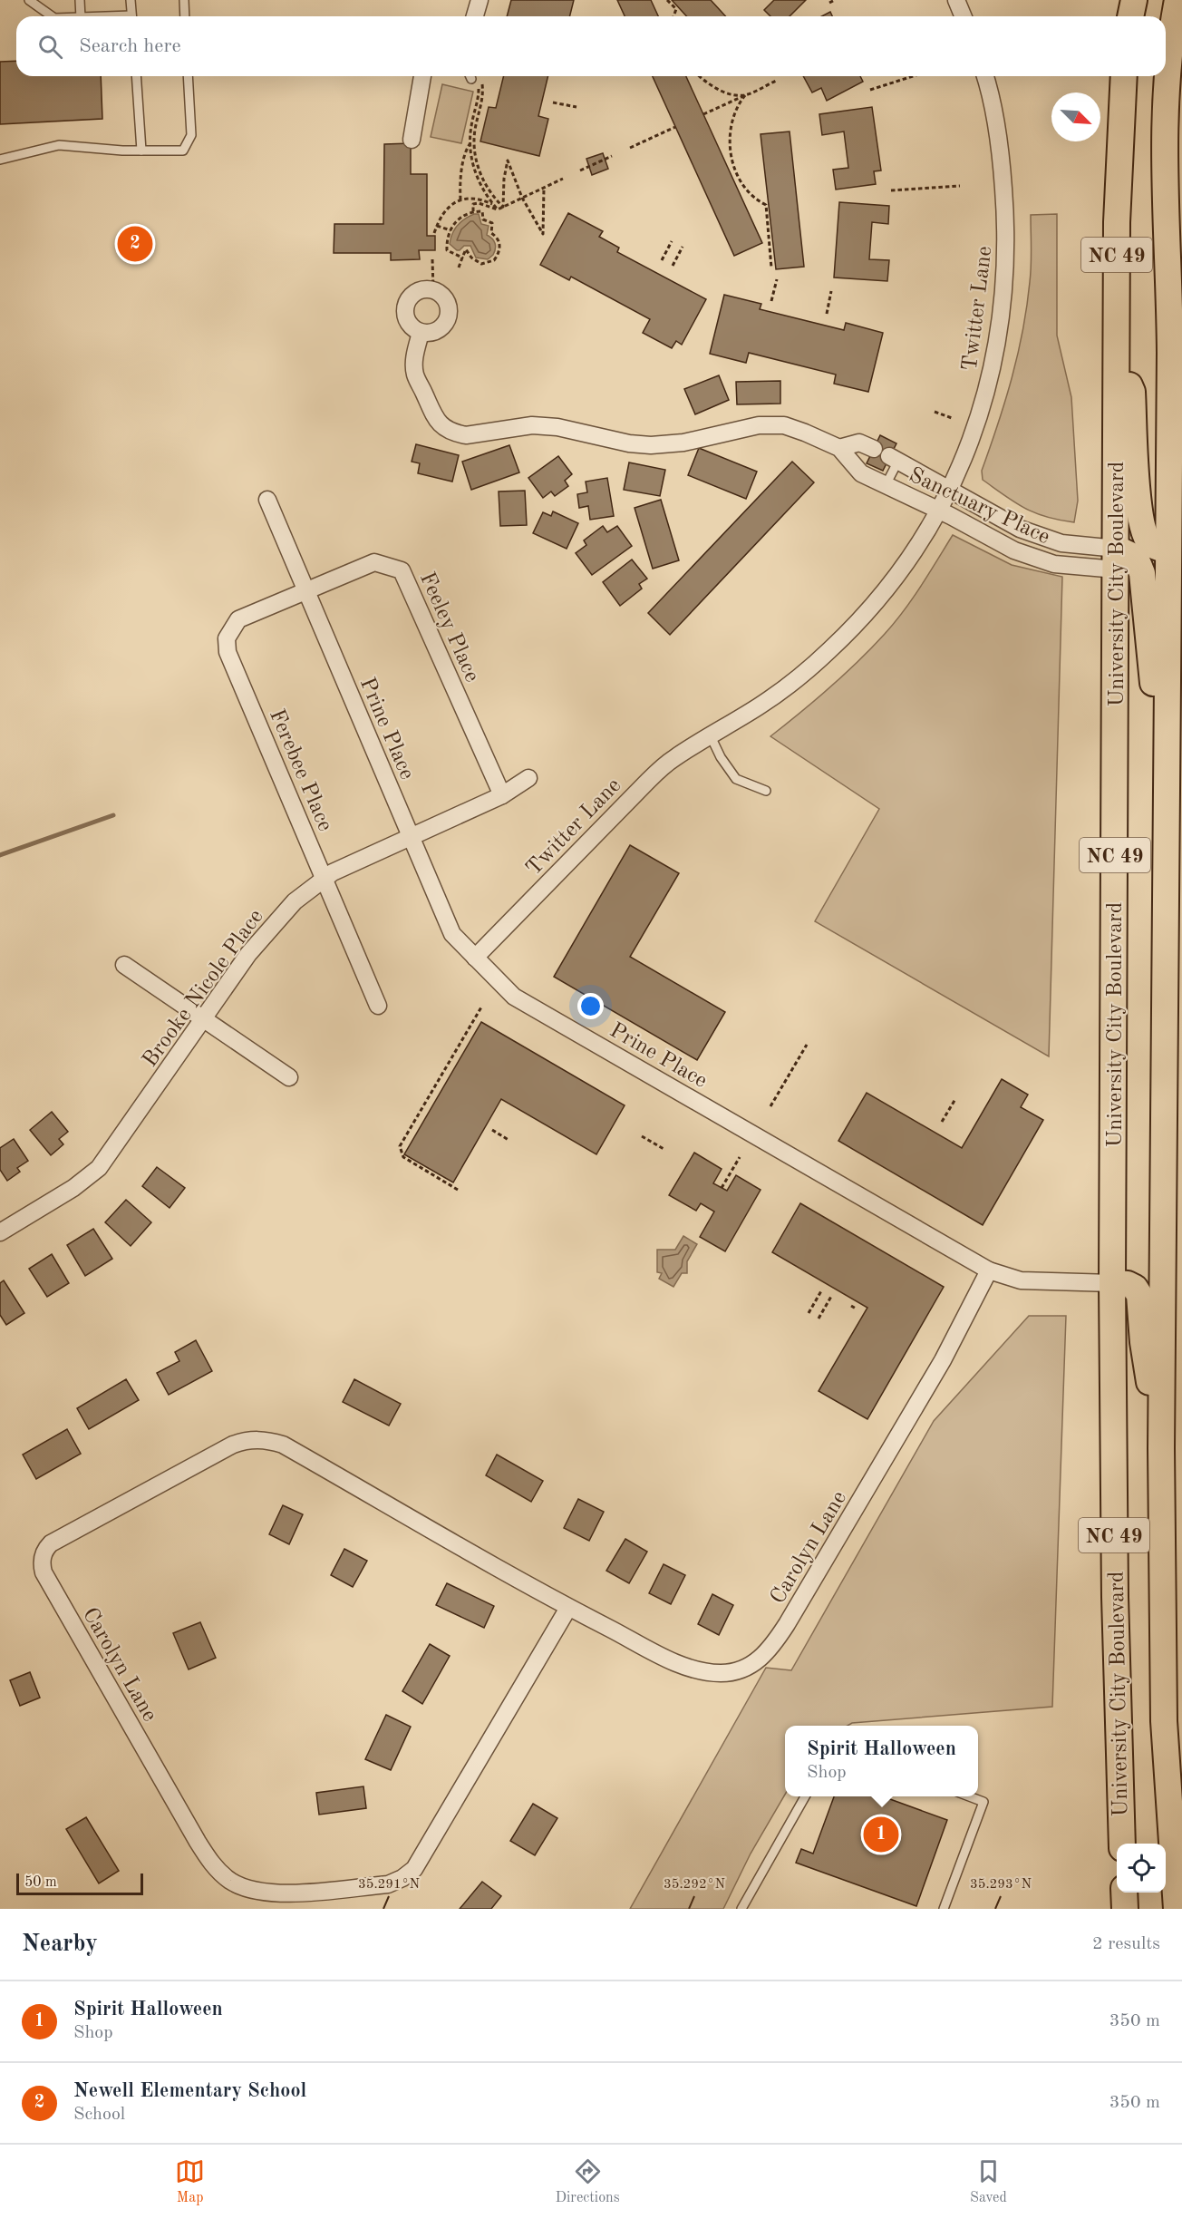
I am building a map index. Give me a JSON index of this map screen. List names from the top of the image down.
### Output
{
  "streets": {
    "main road": ["NC 49", "University City Boulevard"],
    "street": [
      "Twitter Lane",
      "Sanctuary Place",
      "Feeley Place",
      "Prine Place",
      "Ferebee Place",
      "Brooke Nicole Place",
      "Carolyn Lane"
    ]
  },
  "crossings": [
    ["Twitter Lane", "Sanctuary Place"],
    ["Twitter Lane", "Prine Place"],
    ["Sanctuary Place", "University City Boulevard"],
    ["University City Boulevard", "Prine Place"],
    ["Feeley Place", "Prine Place"],
    ["Feeley Place", "Ferebee Place"],
    ["Feeley Place", "Brooke Nicole Place"],
    ["Prine Place", "Ferebee Place"],
    ["Prine Place", "Brooke Nicole Place"],
    ["Prine Place", "Carolyn Lane"],
    ["Ferebee Place", "Brooke Nicole Place"]
  ],
  "scale_bar": "50 m",
  "north": "bottom right",
  "page": {
    "search": "Search here",
    "pins": ["2", "1"],
    "popup": ["Spirit Halloween", "Shop"],
    "scale": "50 m",
    "heading": ["Nearby", "2 results"],
    "list": [
      {
        "mark": "1",
        "name": "Spirit Halloween",
        "note": "Shop",
        "value": "350 m"
      },
      {
        "mark": "2",
        "name": "Newell Elementary School",
        "note": "School",
        "value": "350 m"
      }
    ],
    "nav": ["Map", "Directions", "Saved"]
  },
  "coordinates": ["35.291°N", "35.292°N", "35.293°N"]
}
